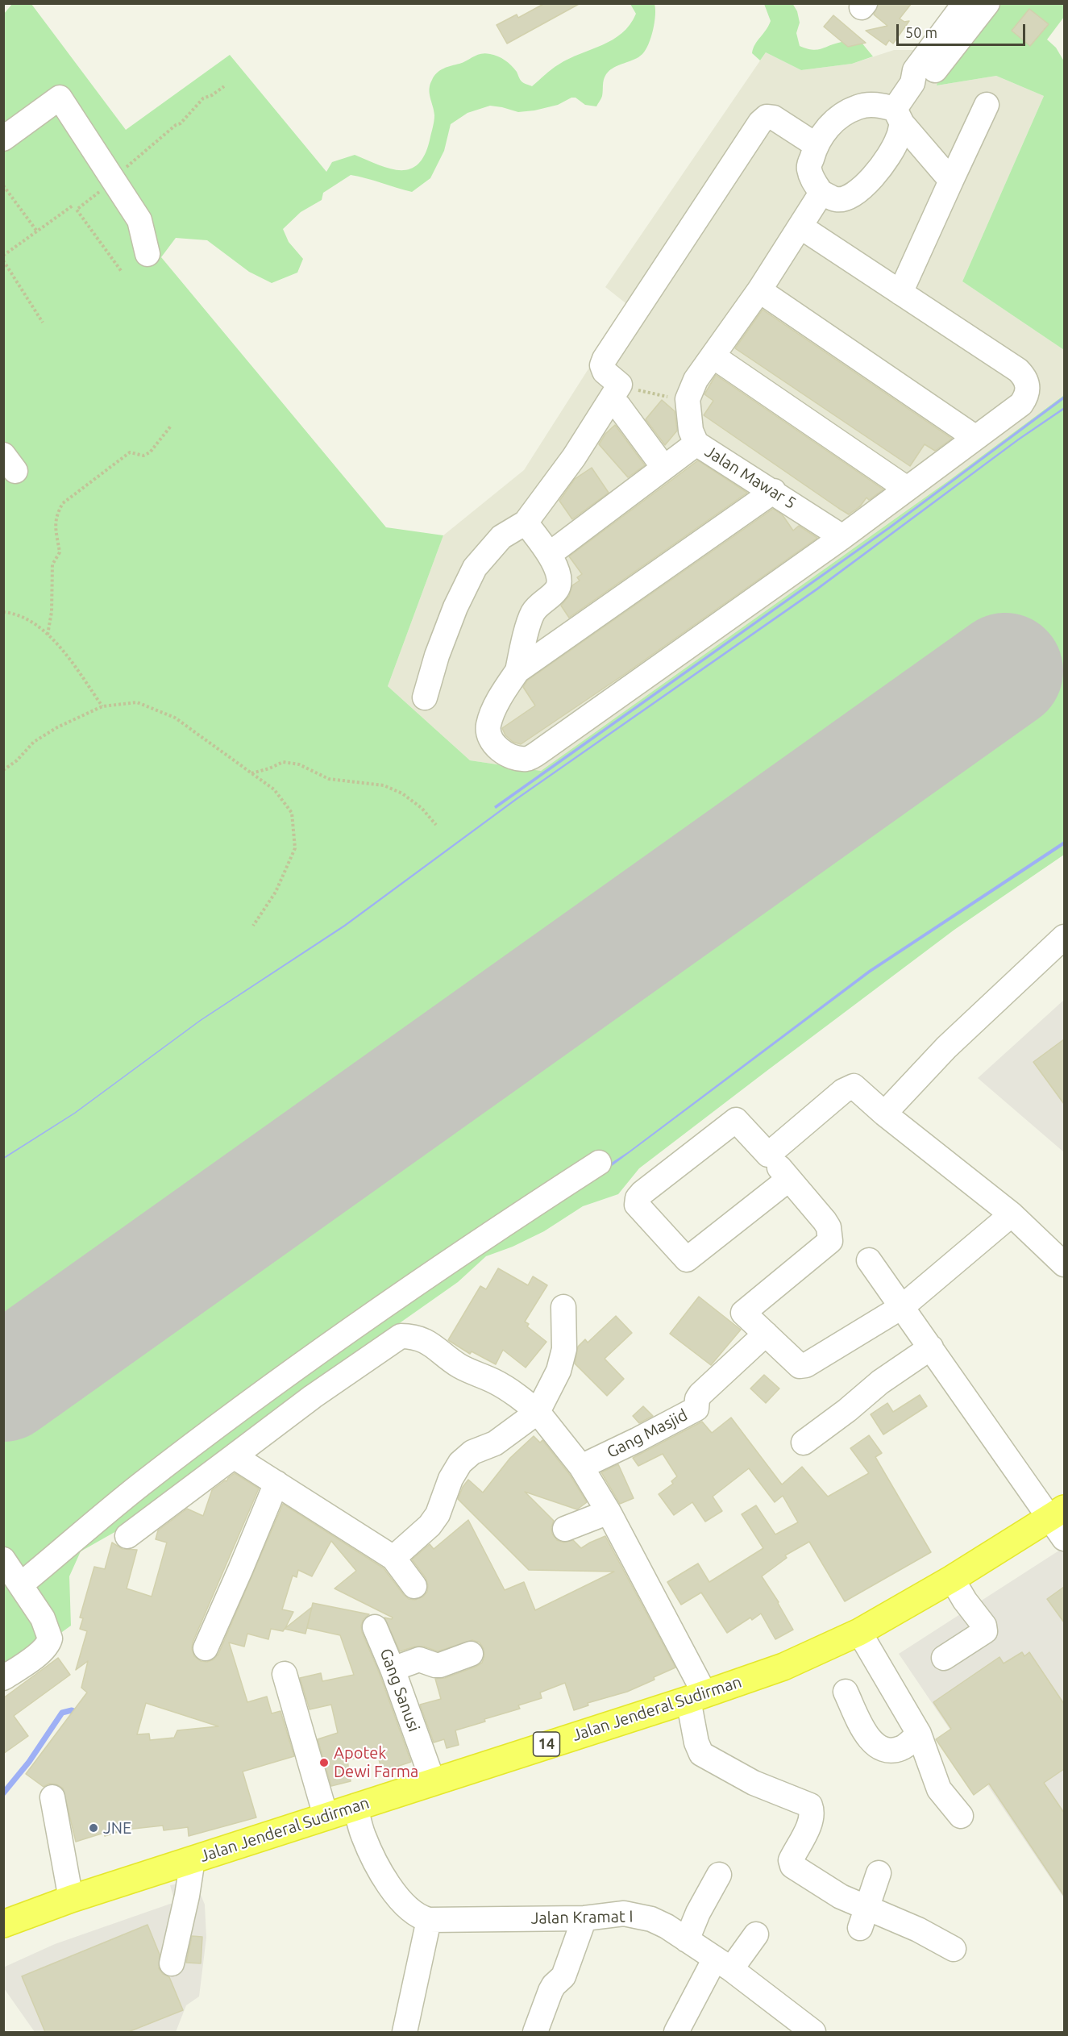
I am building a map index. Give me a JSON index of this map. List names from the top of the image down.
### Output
{
  "streets": {
    "highway": ["Jalan Jenderal Sudirman", "14"],
    "street": [
      "Jalan Mawar 5",
      "Gang Masjid",
      "Gang Sanusi",
      "Jalan Kramat I"
    ]
  },
  "crossings": [
    ["Gang Sanusi", "Jalan Jenderal Sudirman"]
  ],
  "places": ["Apotek Dewi Farma", "JNE"],
  "scale_bar": "50 m"
}
